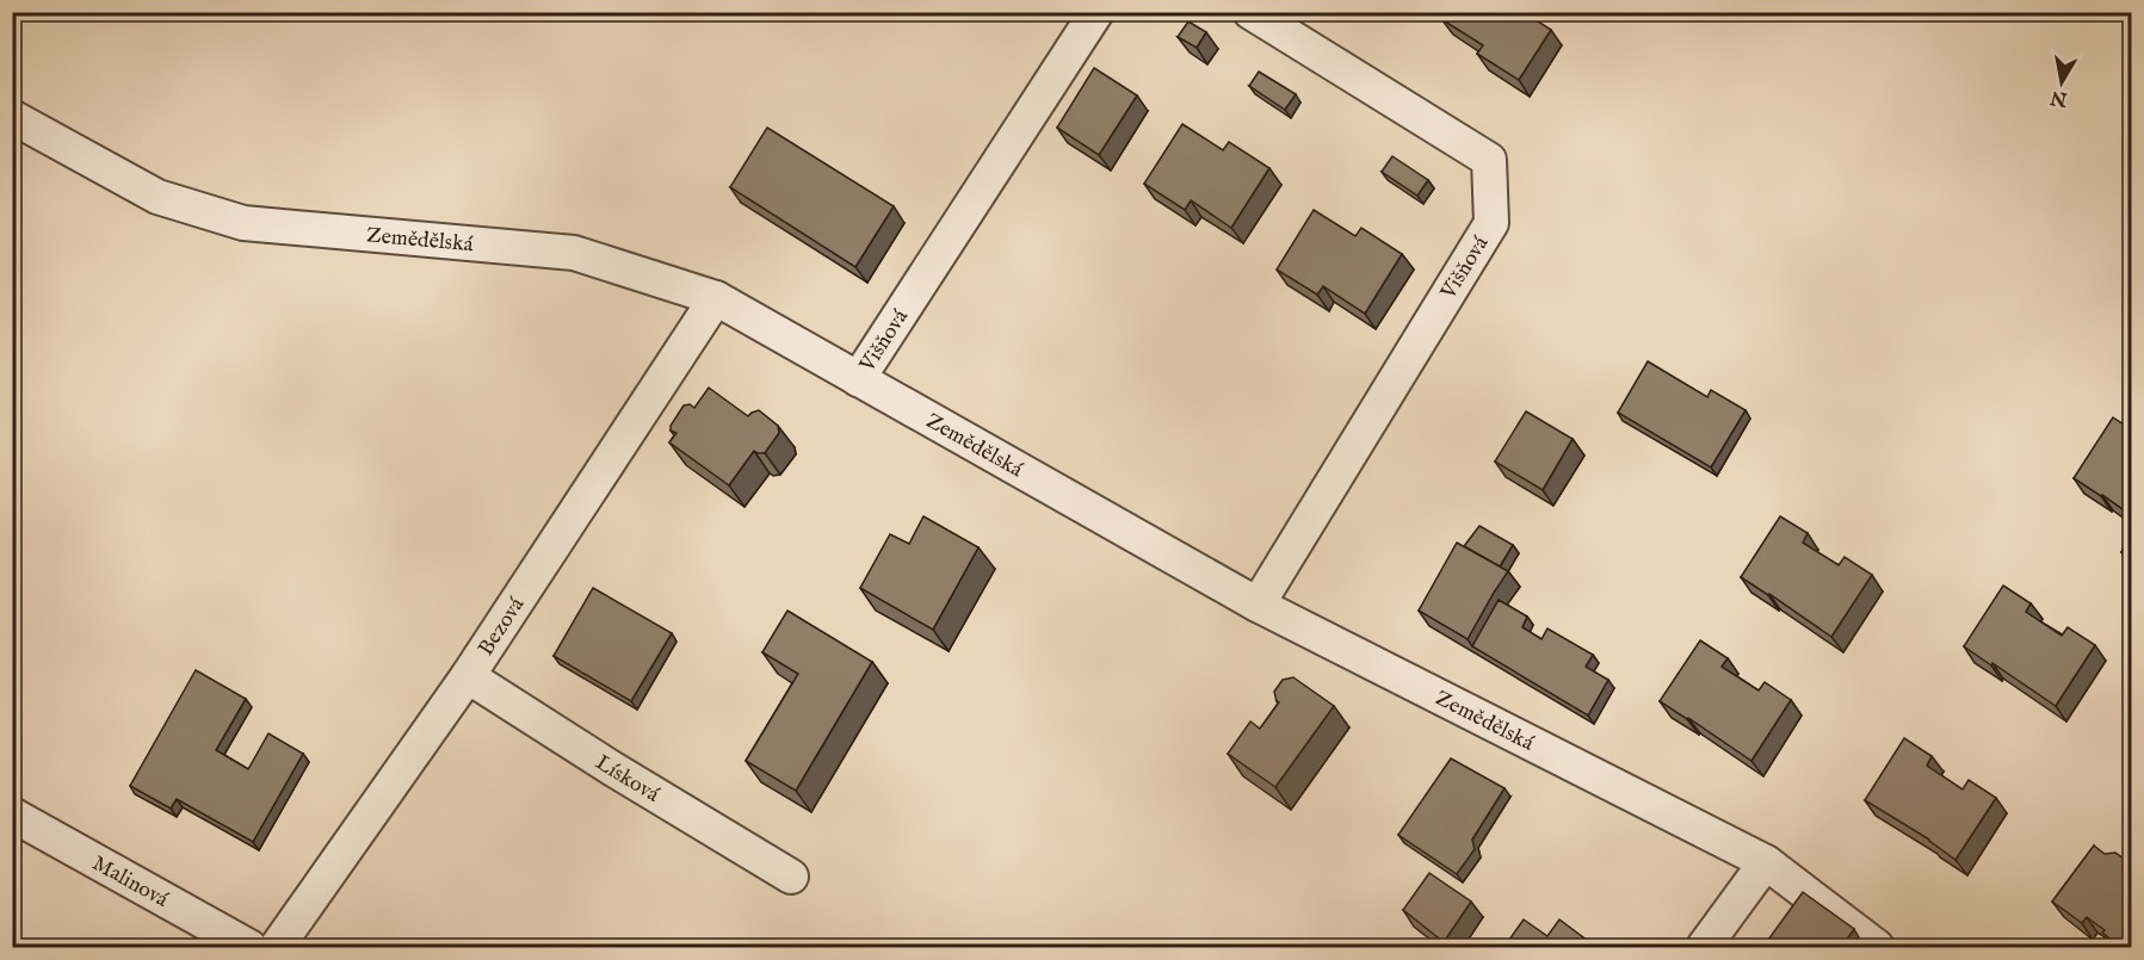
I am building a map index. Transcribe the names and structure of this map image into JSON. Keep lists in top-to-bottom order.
{
  "streets": {
    "street": [
      "Zemědělská",
      "Višňová",
      "Bezová",
      "Lísková",
      "Malinová"
    ]
  },
  "crossings": [
    ["Zemědělská", "Višňová"],
    ["Zemědělská", "Bezová"],
    ["Bezová", "Lísková"]
  ],
  "north": "bottom"
}
